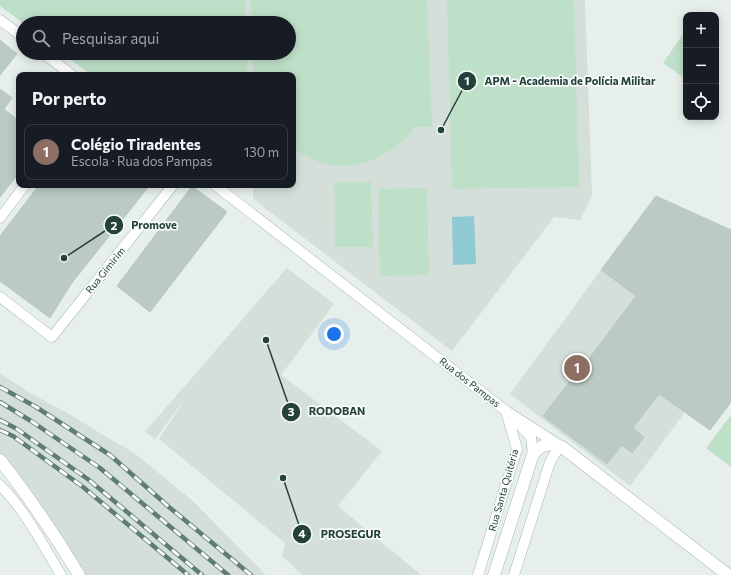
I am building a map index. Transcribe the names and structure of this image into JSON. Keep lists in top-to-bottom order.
{
  "streets": {
    "street": ["Rua Gimirim", "Rua dos Pampas", "Rua Santa Quitéria"]
  },
  "crossings": [
    ["Rua dos Pampas", "Rua Santa Quitéria"]
  ],
  "places": [
    "APM - Academia de Polícia Militar",
    "Promove",
    "RODOBAN",
    "PROSEGUR"
  ],
  "page": {
    "map_buttons": ["+", "−"],
    "search": "Pesquisar aqui",
    "heading": "Por perto",
    "list": [
      {
        "mark": "1",
        "name": "Colégio Tiradentes",
        "note": "Escola · Rua dos Pampas",
        "value": "130 m"
      }
    ],
    "pins": "1"
  }
}
